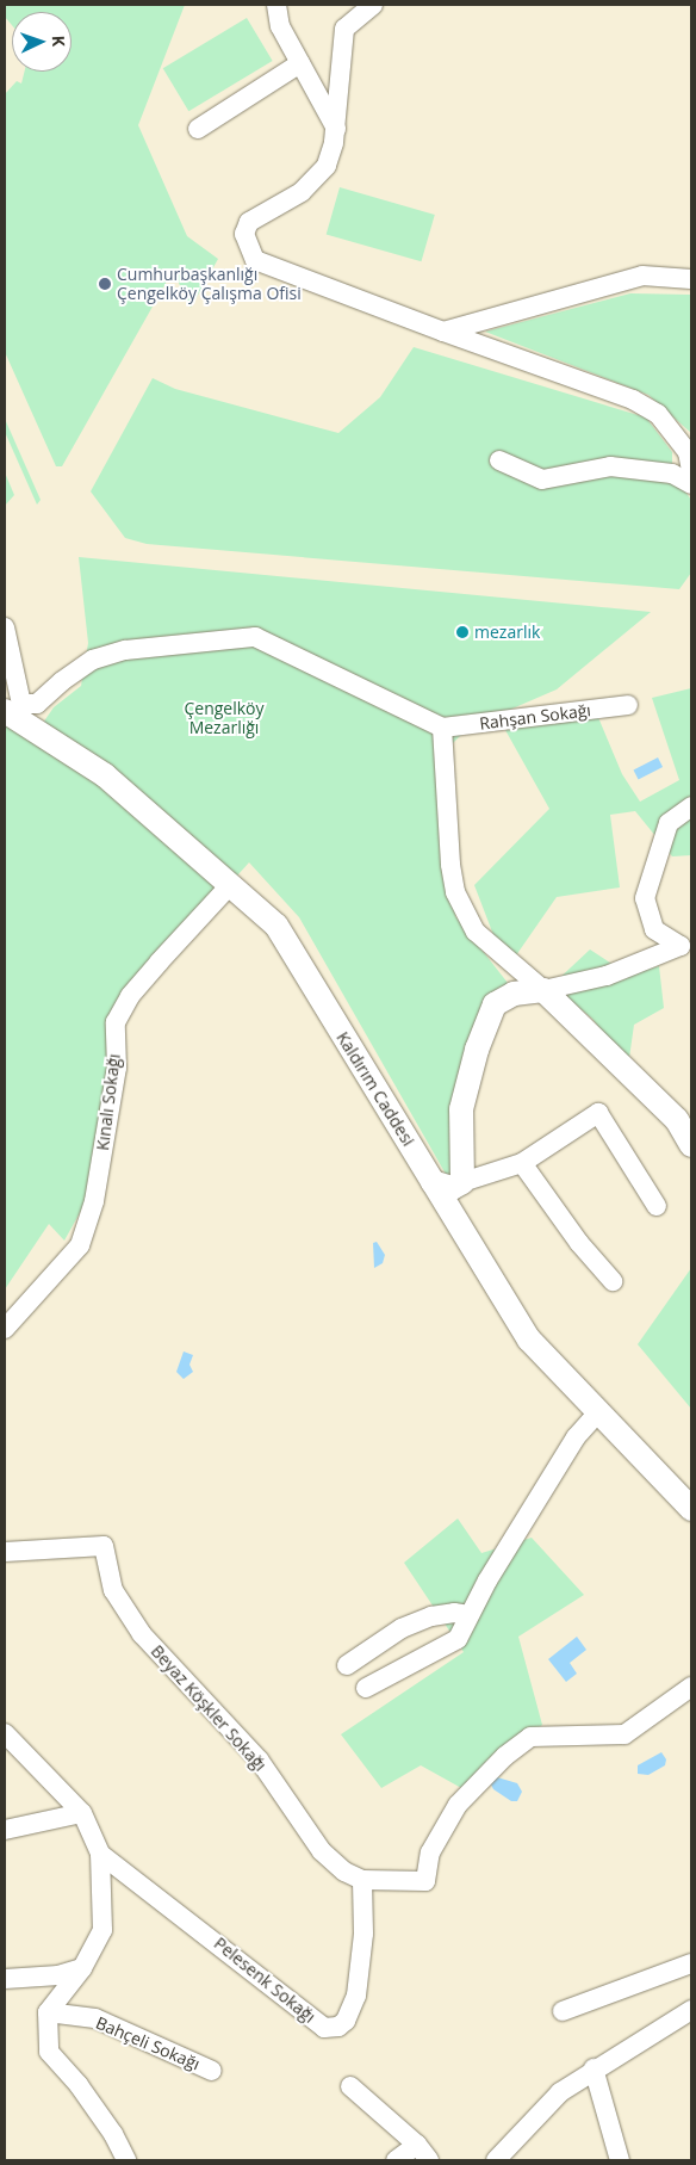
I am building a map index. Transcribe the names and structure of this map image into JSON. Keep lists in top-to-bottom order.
{
  "streets": {
    "street": [
      "Rahşan Sokağı",
      "Kaldırım Caddesi",
      "Kınalı Sokağı",
      "Beyaz Köşkler Sokağı",
      "Pelesenk Sokağı",
      "Bahçeli Sokağı"
    ]
  },
  "crossings": [
    ["Kaldırım Caddesi", "Kınalı Sokağı"],
    ["Beyaz Köşkler Sokağı", "Pelesenk Sokağı"]
  ],
  "parks": ["Çengelköy Mezarlığı"],
  "places": ["Cumhurbaşkanlığı Çengelköy Çalışma Ofisi", "mezarlık"],
  "north": "right"
}
